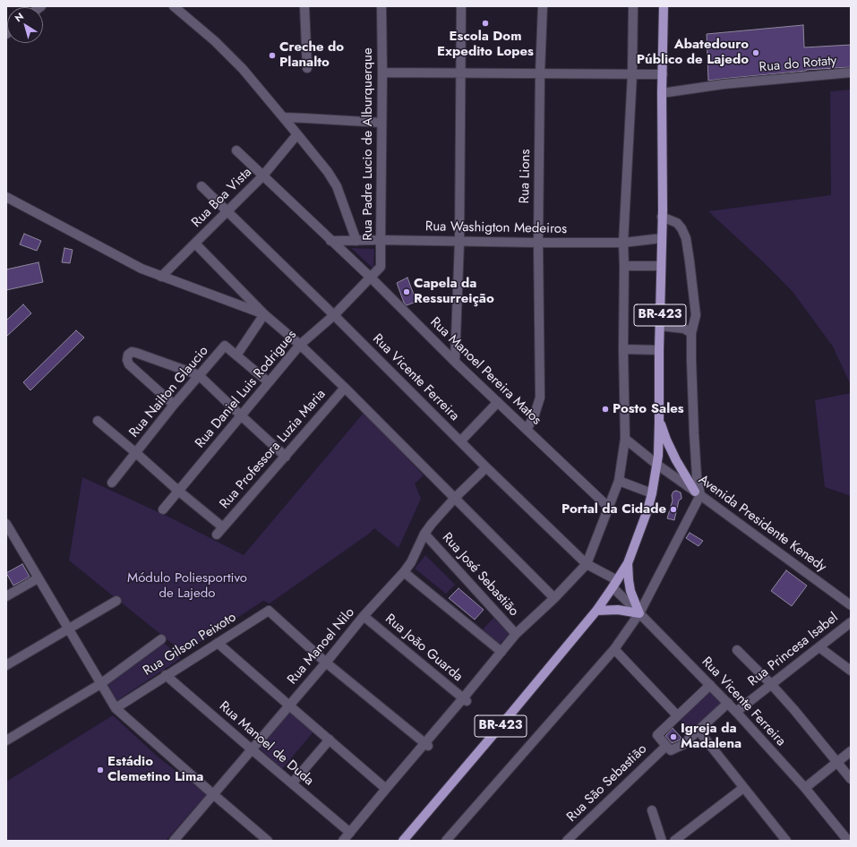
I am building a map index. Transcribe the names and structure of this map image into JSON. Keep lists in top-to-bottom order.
{
  "streets": {
    "main road": ["BR-423"],
    "street": [
      "Rua do Rotaty",
      "Rua Padre Lucio de Alburquerque",
      "Rua Lions",
      "Rua Boa Vista",
      "Rua Washigton Medeiros",
      "Rua Manoel Pereira Matos",
      "Rua Vicente Ferreira",
      "Rua Daniel Luis Rodrigues",
      "Rua Nailton Glaucio",
      "Rua Professora Luzia Maria",
      "Avenida Presidente Kenedy",
      "Rua José Sebastião",
      "Rua Gilson Peixoto",
      "Rua Manoel Nilo",
      "Rua João Guarda",
      "Rua Princesa Isabel",
      "Rua Manoel de Duda",
      "Rua São Sebastião"
    ]
  },
  "crossings": [
    ["Rua do Rotaty", "BR-423"],
    ["Rua Padre Lucio de Alburquerque", "Rua Washigton Medeiros"],
    ["Rua Padre Lucio de Alburquerque", "Rua Manoel Pereira Matos"],
    ["Rua Padre Lucio de Alburquerque", "Rua Daniel Luis Rodrigues"],
    ["Rua Lions", "Rua Washigton Medeiros"],
    ["Rua Lions", "Rua Manoel Pereira Matos"],
    ["Rua Boa Vista", "Rua Manoel Pereira Matos"],
    ["Rua Boa Vista", "Rua Vicente Ferreira"],
    ["Rua Washigton Medeiros", "BR-423"],
    ["Rua Washigton Medeiros", "Rua Manoel Pereira Matos"],
    ["BR-423", "Rua Vicente Ferreira"],
    ["BR-423", "Avenida Presidente Kenedy"],
    ["Rua Manoel Pereira Matos", "Rua Daniel Luis Rodrigues"],
    ["Rua Vicente Ferreira", "Rua Daniel Luis Rodrigues"],
    ["Rua Vicente Ferreira", "Rua Manoel Nilo"],
    ["Rua Vicente Ferreira", "Rua Princesa Isabel"],
    ["Rua Vicente Ferreira", "Rua São Sebastião"],
    ["Rua Daniel Luis Rodrigues", "Rua Nailton Glaucio"],
    ["Rua Daniel Luis Rodrigues", "Rua Professora Luzia Maria"],
    ["Rua José Sebastião", "Rua Manoel Nilo"],
    ["Rua Gilson Peixoto", "Rua Manoel Nilo"],
    ["Rua Gilson Peixoto", "Rua Manoel de Duda"],
    ["Rua Manoel Nilo", "Rua João Guarda"],
    ["Rua Manoel Nilo", "Rua Manoel de Duda"]
  ],
  "parks": ["Módulo Poliesportivo de Lajedo"],
  "places": [
    "Escola Dom Expedito Lopes",
    "Abatedouro Público de Lajedo",
    "Creche do Planalto",
    "Capela da Ressurreição",
    "Posto Sales",
    "Portal da Cidade",
    "Igreja da Madalena",
    "Estádio Clemetino Lima"
  ],
  "north": "top left"
}
